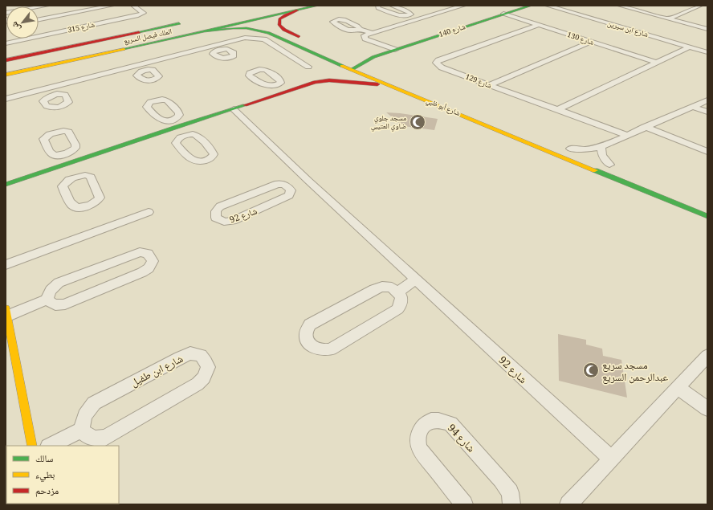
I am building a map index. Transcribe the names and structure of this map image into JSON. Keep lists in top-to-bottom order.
{
  "streets": {
    "main road": ["شارع 140", "الملك فيصل السريع", "شارع أبو ظبي"],
    "street": [
      "شارع 315",
      "شارع ابن سيرين",
      "شارع 130",
      "شارع 129",
      "شارع 92",
      "شارع ابن طفيل",
      "شارع 94"
    ]
  },
  "crossings": [
    ["شارع 140", "شارع 130"],
    ["شارع 140", "شارع أبو ظبي"],
    ["شارع 130", "شارع 129"]
  ],
  "places": {
    "mosque": ["مسجد جلوي ضاوي العتيبي", "مسجد سريع عبدالرحمن السريع"]
  },
  "legend": ["سالك", "بطيء", "مزدحم"],
  "north": "bottom left"
}
